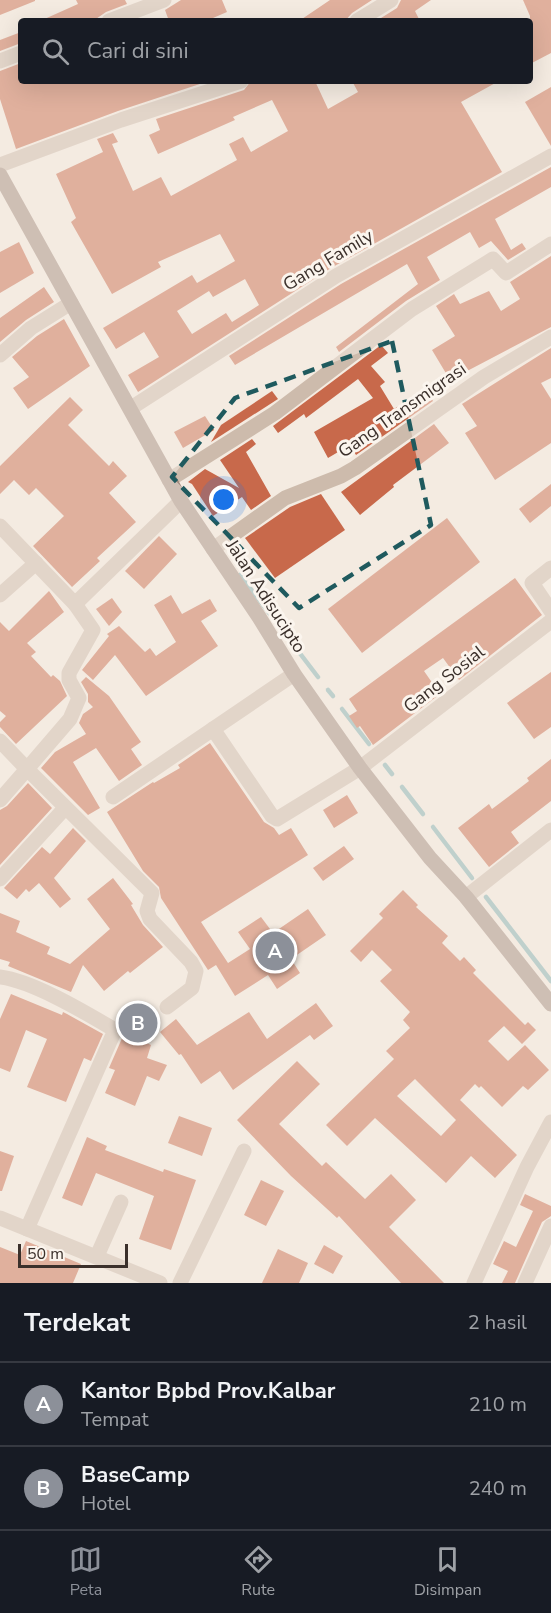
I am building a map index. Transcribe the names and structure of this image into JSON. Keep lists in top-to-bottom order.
{
  "streets": {
    "main road": ["Jalan Adisucipto"],
    "street": ["Gang Family", "Gang Transmigrasi", "Gang Sosial"]
  },
  "crossings": [
    ["Gang Family", "Jalan Adisucipto"],
    ["Gang Transmigrasi", "Jalan Adisucipto"],
    ["Jalan Adisucipto", "Gang Sosial"]
  ],
  "scale_bar": "50 m",
  "page": {
    "search": "Cari di sini",
    "pins": ["A", "B"],
    "scale": "50 m",
    "heading": ["Terdekat", "2 hasil"],
    "list": [
      {
        "mark": "A",
        "name": "Kantor Bpbd Prov.Kalbar",
        "note": "Tempat",
        "value": "210 m"
      },
      {
        "mark": "B",
        "name": "BaseCamp",
        "note": "Hotel",
        "value": "240 m"
      }
    ],
    "nav": ["Peta", "Rute", "Disimpan"]
  }
}
